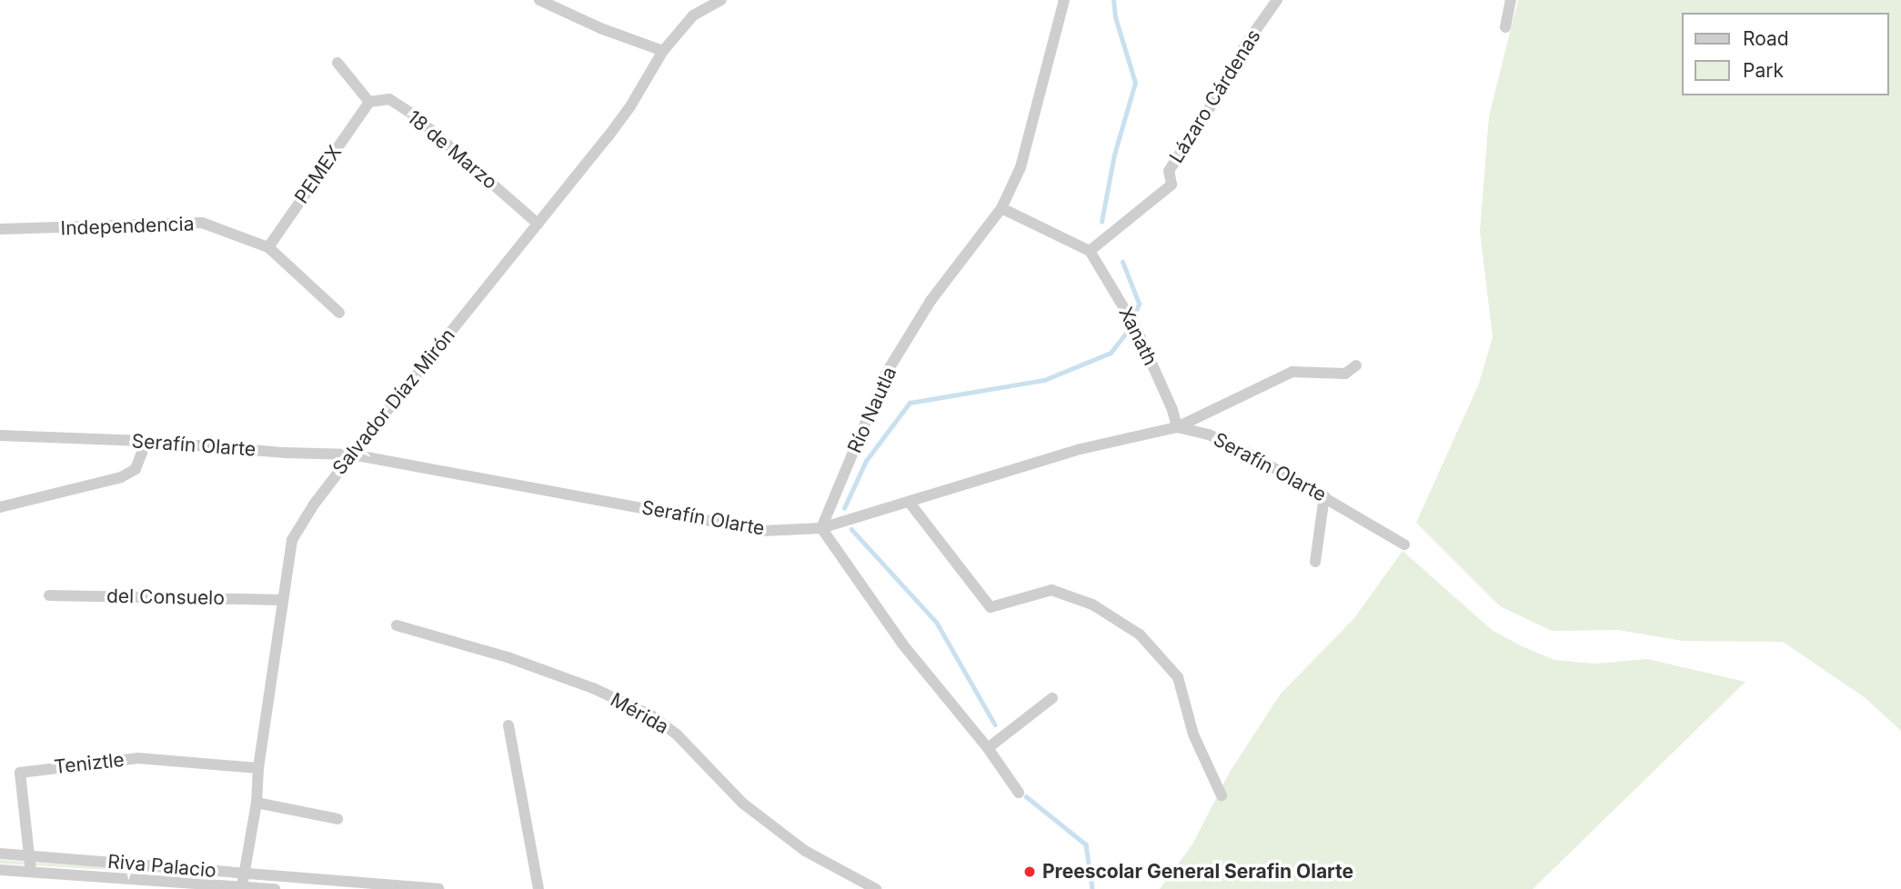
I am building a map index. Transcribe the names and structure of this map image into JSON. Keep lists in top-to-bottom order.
{
  "streets": {
    "street": [
      "Lázaro Cárdenas",
      "18 de Marzo",
      "PEMEX",
      "Independencia",
      "Xanath",
      "Salvador Díaz Mirón",
      "Río Nautla",
      "Serafín Olarte",
      "del Consuelo",
      "Mérida",
      "Teniztle",
      "Riva Palacio"
    ]
  },
  "crossings": [
    ["Lázaro Cárdenas", "Xanath"],
    ["18 de Marzo", "PEMEX"],
    ["18 de Marzo", "Salvador Díaz Mirón"],
    ["PEMEX", "Independencia"],
    ["Xanath", "Serafín Olarte"],
    ["Salvador Díaz Mirón", "Serafín Olarte"],
    ["Salvador Díaz Mirón", "del Consuelo"],
    ["Salvador Díaz Mirón", "Teniztle"],
    ["Salvador Díaz Mirón", "Riva Palacio"],
    ["Río Nautla", "Serafín Olarte"],
    ["Teniztle", "Riva Palacio"]
  ],
  "places": ["Preescolar General Serafin Olarte"],
  "legend": ["Road", "Park"]
}
